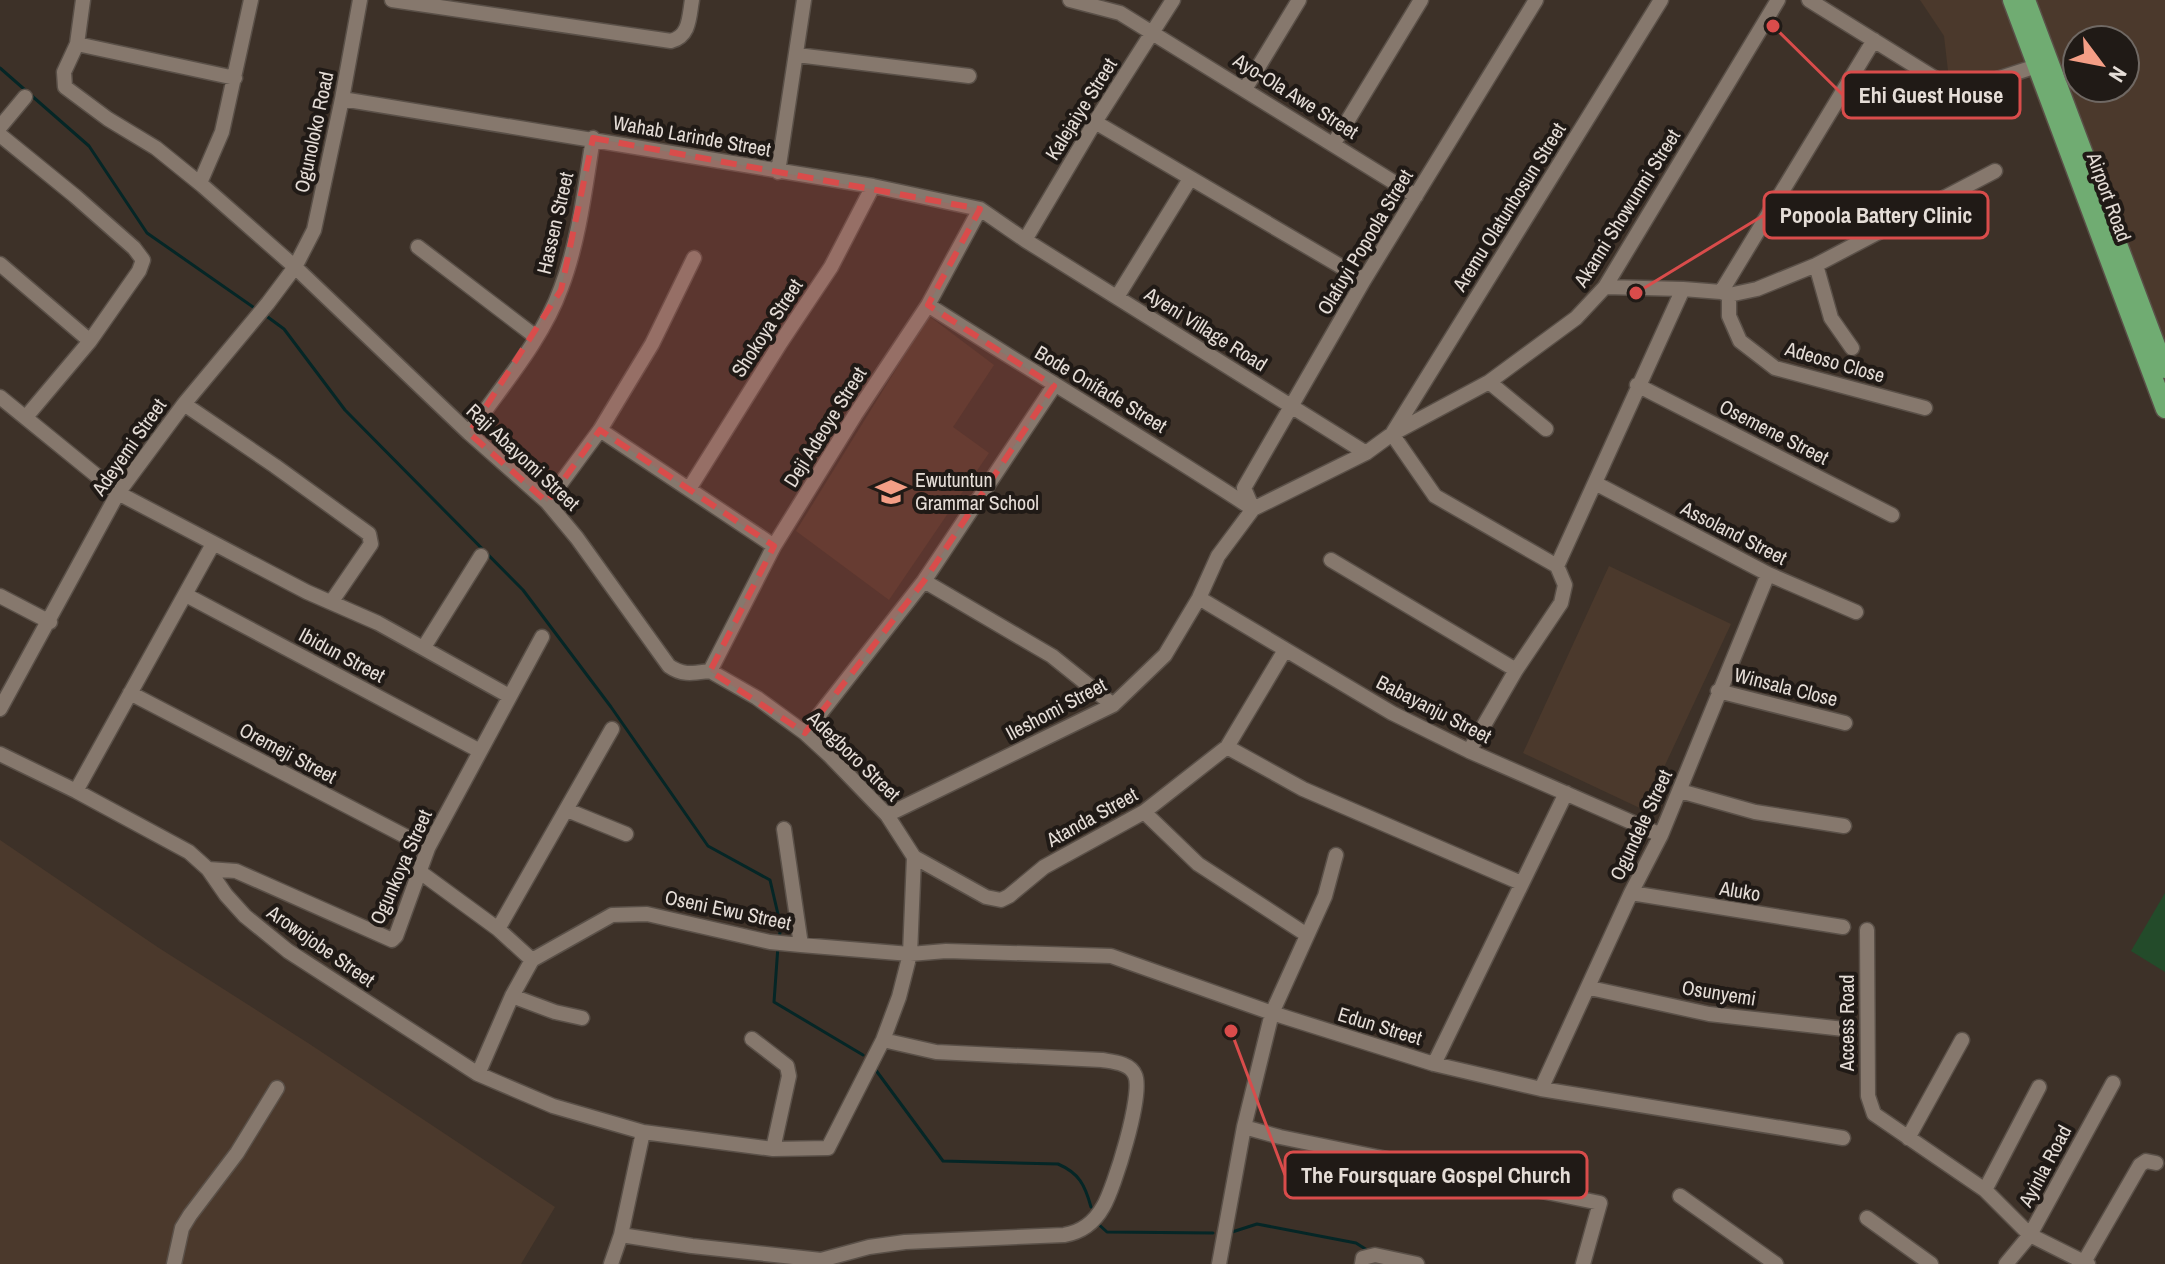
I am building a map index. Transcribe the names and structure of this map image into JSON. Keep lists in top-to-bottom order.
{
  "streets": {
    "main road": ["Airport Road"],
    "street": [
      "Ayo-Ola Awe Street",
      "Kalejaiye Street",
      "Ogunoloko Road",
      "Wahab Larinde Street",
      "Aremu Olatunbosun Street",
      "Akanni Showunmi Street",
      "Hassen Street",
      "Olafuyi Popoola Street",
      "Shokoya Street",
      "Ayeni Village Road",
      "Adeoso Close",
      "Bode Onifade Street",
      "Deji Adeoye Street",
      "Osemene Street",
      "Adeyemi Street",
      "Raji Abayomi Street",
      "Assoland Street",
      "Ibidun Street",
      "Winsala Close",
      "Ileshomi Street",
      "Babayanju Street",
      "Oremeji Street",
      "Adegboro Street",
      "Atanda Street",
      "Ogundele Street",
      "Ogunkoya Street",
      "Aluko",
      "Oseni Ewu Street",
      "Arowojobe Street",
      "Osunyemi",
      "Access Road",
      "Edun Street",
      "Ayinla Road"
    ]
  },
  "crossings": [
    ["Ayo-Ola Awe Street", "Kalejaiye Street"],
    ["Ayo-Ola Awe Street", "Olafuyi Popoola Street"],
    ["Kalejaiye Street", "Wahab Larinde Street"],
    ["Kalejaiye Street", "Ayeni Village Road"],
    ["Ogunoloko Road", "Wahab Larinde Street"],
    ["Ogunoloko Road", "Adeyemi Street"],
    ["Ogunoloko Road", "Raji Abayomi Street"],
    ["Wahab Larinde Street", "Hassen Street"],
    ["Wahab Larinde Street", "Shokoya Street"],
    ["Wahab Larinde Street", "Ayeni Village Road"],
    ["Wahab Larinde Street", "Deji Adeoye Street"],
    ["Aremu Olatunbosun Street", "Akanni Showunmi Street"],
    ["Akanni Showunmi Street", "Olafuyi Popoola Street"],
    ["Akanni Showunmi Street", "Ayeni Village Road"],
    ["Akanni Showunmi Street", "Bode Onifade Street"],
    ["Akanni Showunmi Street", "Ileshomi Street"],
    ["Hassen Street", "Raji Abayomi Street"],
    ["Olafuyi Popoola Street", "Ayeni Village Road"],
    ["Olafuyi Popoola Street", "Bode Onifade Street"],
    ["Olafuyi Popoola Street", "Ileshomi Street"],
    ["Bode Onifade Street", "Deji Adeoye Street"],
    ["Bode Onifade Street", "Ileshomi Street"],
    ["Deji Adeoye Street", "Raji Abayomi Street"],
    ["Deji Adeoye Street", "Adegboro Street"],
    ["Adeyemi Street", "Raji Abayomi Street"],
    ["Raji Abayomi Street", "Adegboro Street"],
    ["Assoland Street", "Ogundele Street"],
    ["Ibidun Street", "Ogunkoya Street"],
    ["Winsala Close", "Ogundele Street"],
    ["Ileshomi Street", "Babayanju Street"],
    ["Ileshomi Street", "Adegboro Street"],
    ["Babayanju Street", "Atanda Street"],
    ["Babayanju Street", "Ogundele Street"],
    ["Oremeji Street", "Ogunkoya Street"],
    ["Adegboro Street", "Atanda Street"],
    ["Ogundele Street", "Aluko"],
    ["Ogundele Street", "Osunyemi"],
    ["Ogundele Street", "Edun Street"],
    ["Ogunkoya Street", "Arowojobe Street"],
    ["Oseni Ewu Street", "Edun Street"]
  ],
  "places": {
    "other": ["Ehi Guest House", "Popoola Battery Clinic", "The Foursquare Gospel Church"],
    "school or university": ["Ewutuntun Grammar School"]
  },
  "north": "bottom right"
}
